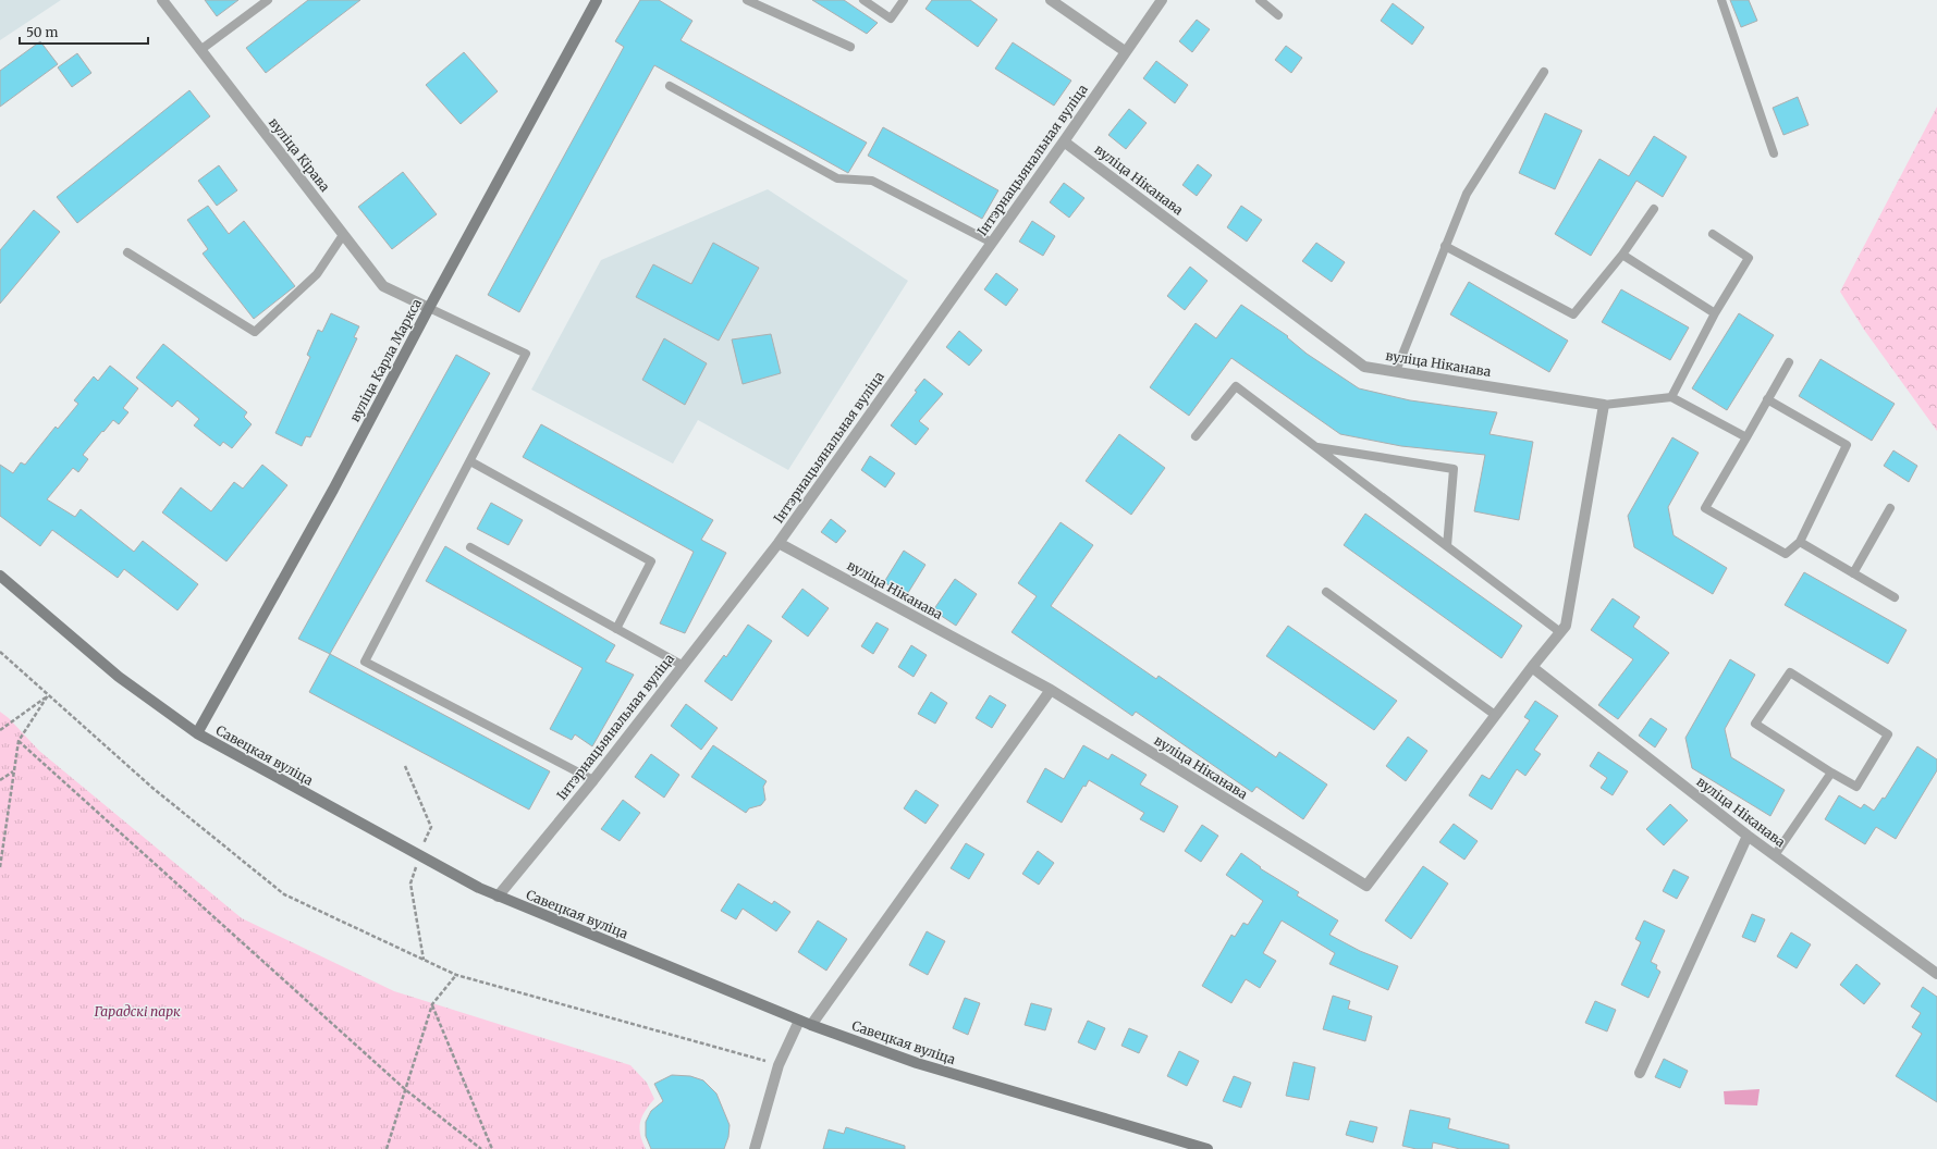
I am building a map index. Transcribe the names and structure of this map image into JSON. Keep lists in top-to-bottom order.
{
  "streets": {
    "main road": ["вуліца Карла Маркса", "Савецкая вуліца"],
    "street": ["вуліца Кірава", "Інтэрнацыянальная вуліца", "вуліца Ніканава"]
  },
  "crossings": [
    ["вуліца Кірава", "вуліца Карла Маркса"],
    ["Інтэрнацыянальная вуліца", "вуліца Ніканава"],
    ["Інтэрнацыянальная вуліца", "Савецкая вуліца"],
    ["вуліца Карла Маркса", "Савецкая вуліца"]
  ],
  "parks": ["Гарадскі парк"],
  "scale_bar": "50 m"
}
